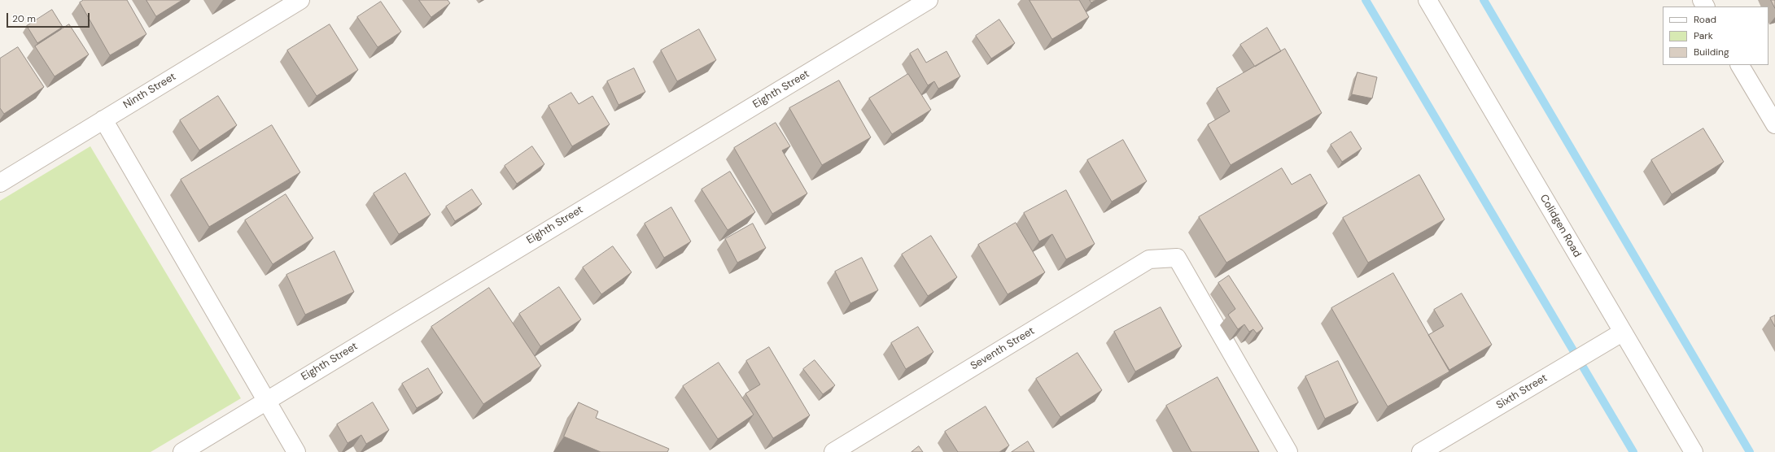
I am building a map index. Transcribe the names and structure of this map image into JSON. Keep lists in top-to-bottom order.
{
  "streets": {
    "street": [
      "Eighth Street",
      "Ninth Street",
      "Colidgen Road",
      "Seventh Street",
      "Sixth Street"
    ]
  },
  "crossings": [
    ["Colidgen Road", "Sixth Street"]
  ],
  "legend": ["Road", "Park", "Building"],
  "scale_bar": "20 m"
}
